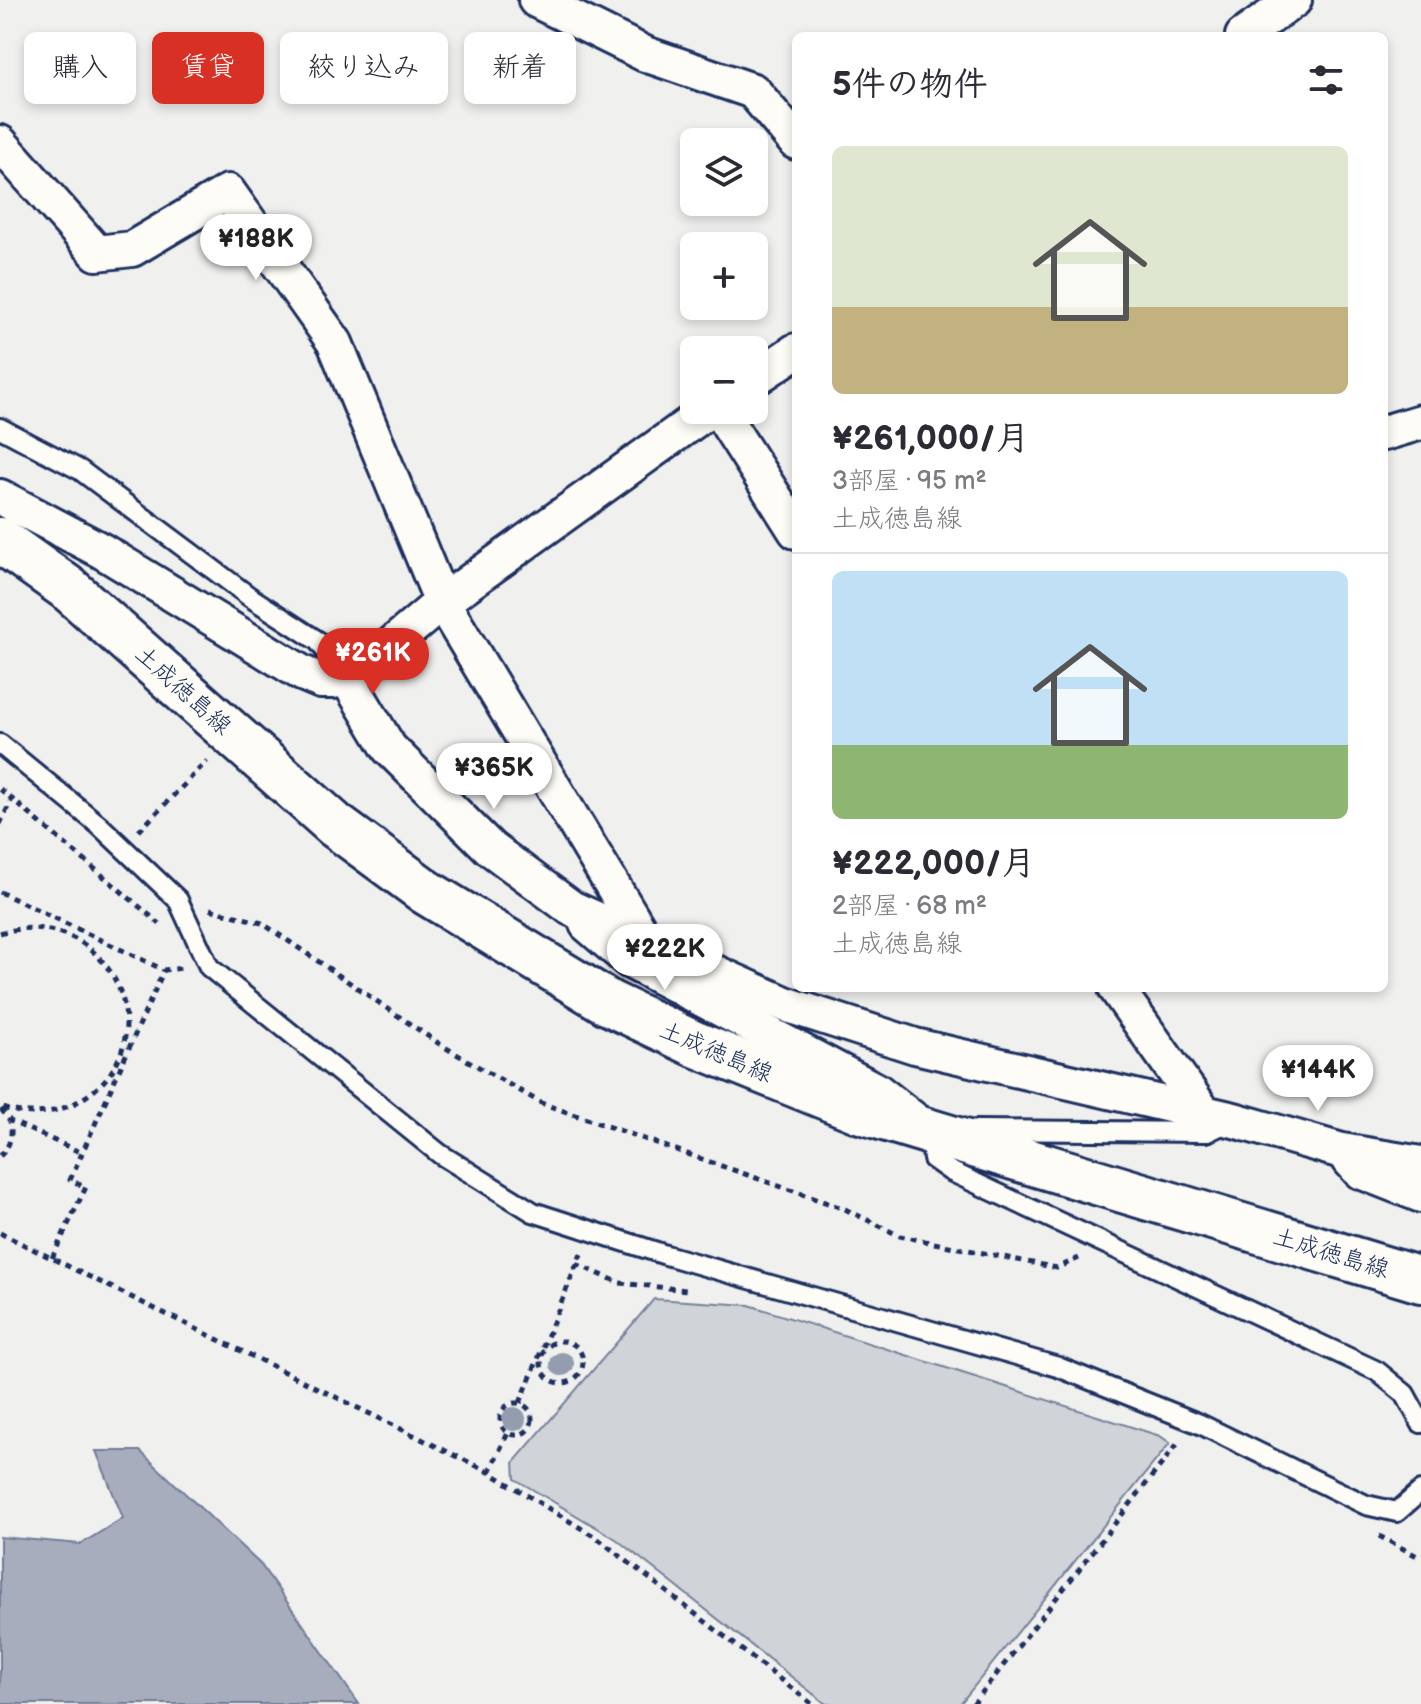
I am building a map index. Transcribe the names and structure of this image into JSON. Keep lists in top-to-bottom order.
{
  "streets": {
    "main road": ["土成徳島線"]
  },
  "page": {
    "chip": [
      "購入",
      "賃貸",
      "絞り込み",
      "新着"
    ],
    "heading": "5件の物件",
    "map_buttons": ["+", "−"],
    "list": [
      {
        "name": "¥261,000/月",
        "note": "3部屋 · 95 m² · 土成徳島線"
      },
      {
        "name": "¥222,000/月",
        "note": "2部屋 · 68 m² · 土成徳島線"
      }
    ],
    "price": [
      "¥188K",
      "¥261K",
      "¥365K",
      "¥222K",
      "¥144K"
    ]
  }
}
